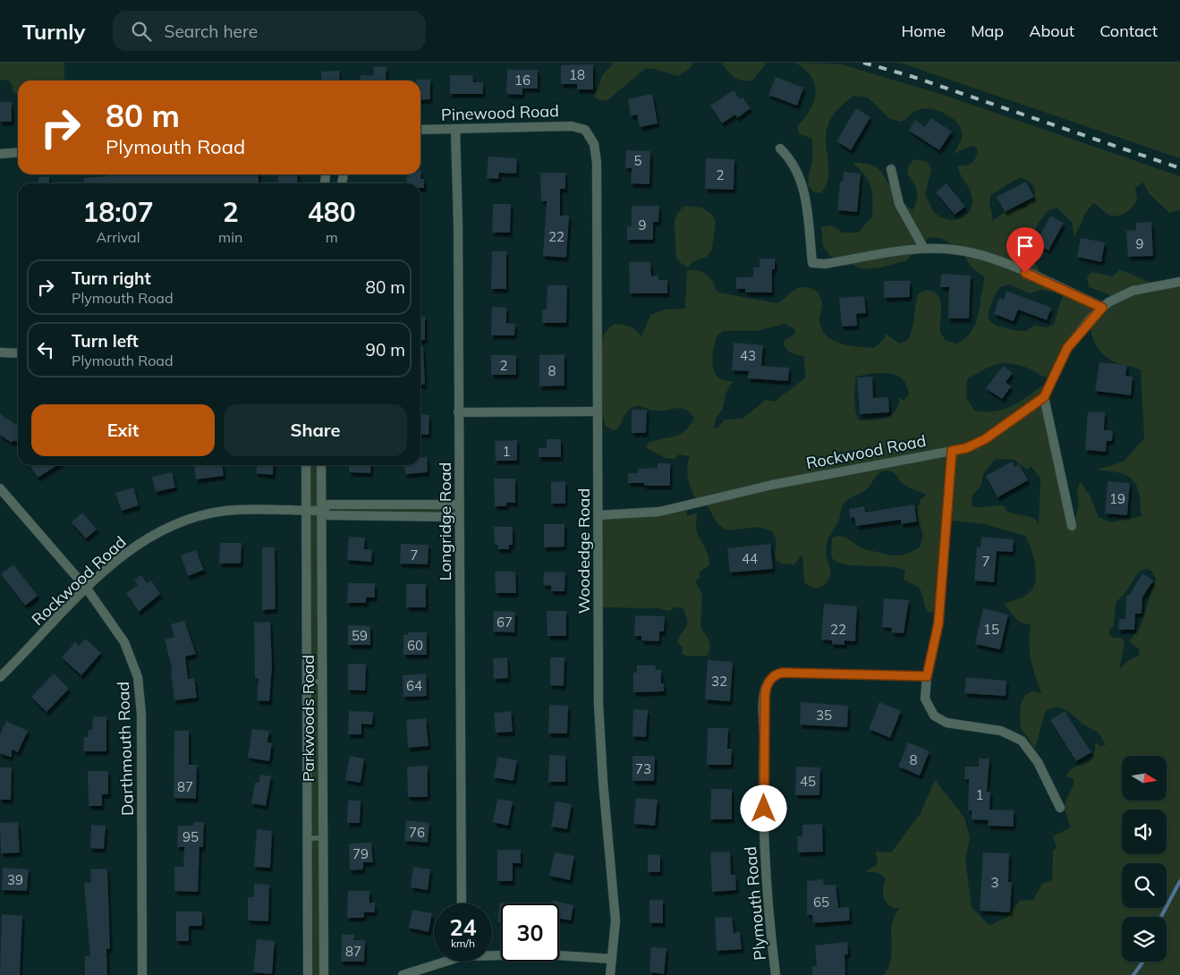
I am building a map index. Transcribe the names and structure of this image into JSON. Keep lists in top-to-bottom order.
{
  "streets": {
    "street": [
      "Pinewood Road",
      "Rockwood Road",
      "Longridge Road",
      "Woodedge Road",
      "Parkwoods Road",
      "Darthmouth Road",
      "Plymouth Road"
    ]
  },
  "crossings": [
    ["Pinewood Road", "Longridge Road"],
    ["Pinewood Road", "Woodedge Road"],
    ["Rockwood Road", "Woodedge Road"],
    ["Rockwood Road", "Parkwoods Road"],
    ["Rockwood Road", "Darthmouth Road"]
  ],
  "house_numbers": [
    "18",
    "16",
    "5",
    "2",
    "9",
    "22",
    "9",
    "43",
    "2",
    "8",
    "1",
    "19",
    "7",
    "44",
    "7",
    "67",
    "22",
    "15",
    "59",
    "60",
    "32",
    "64",
    "35",
    "8",
    "73",
    "45",
    "87",
    "1",
    "76",
    "95",
    "79",
    "39",
    "3",
    "65",
    "87"
  ],
  "north": "right",
  "page": {
    "header": "Turnly",
    "search": "Search here",
    "nav": [
      "Home",
      "Map",
      "About",
      "Contact"
    ],
    "turn": ["80 m", "Plymouth Road"],
    "eta": [
      "18:07",
      "Arrival",
      "2",
      "min",
      "480",
      "m"
    ],
    "list": [
      {
        "name": "Turn right",
        "note": "Plymouth Road",
        "value": "80 m"
      },
      {
        "name": "Turn left",
        "note": "Plymouth Road",
        "value": "90 m"
      }
    ],
    "buttons": ["Exit", "Share"],
    "speed": "24 km/h",
    "limit": "30"
  }
}
